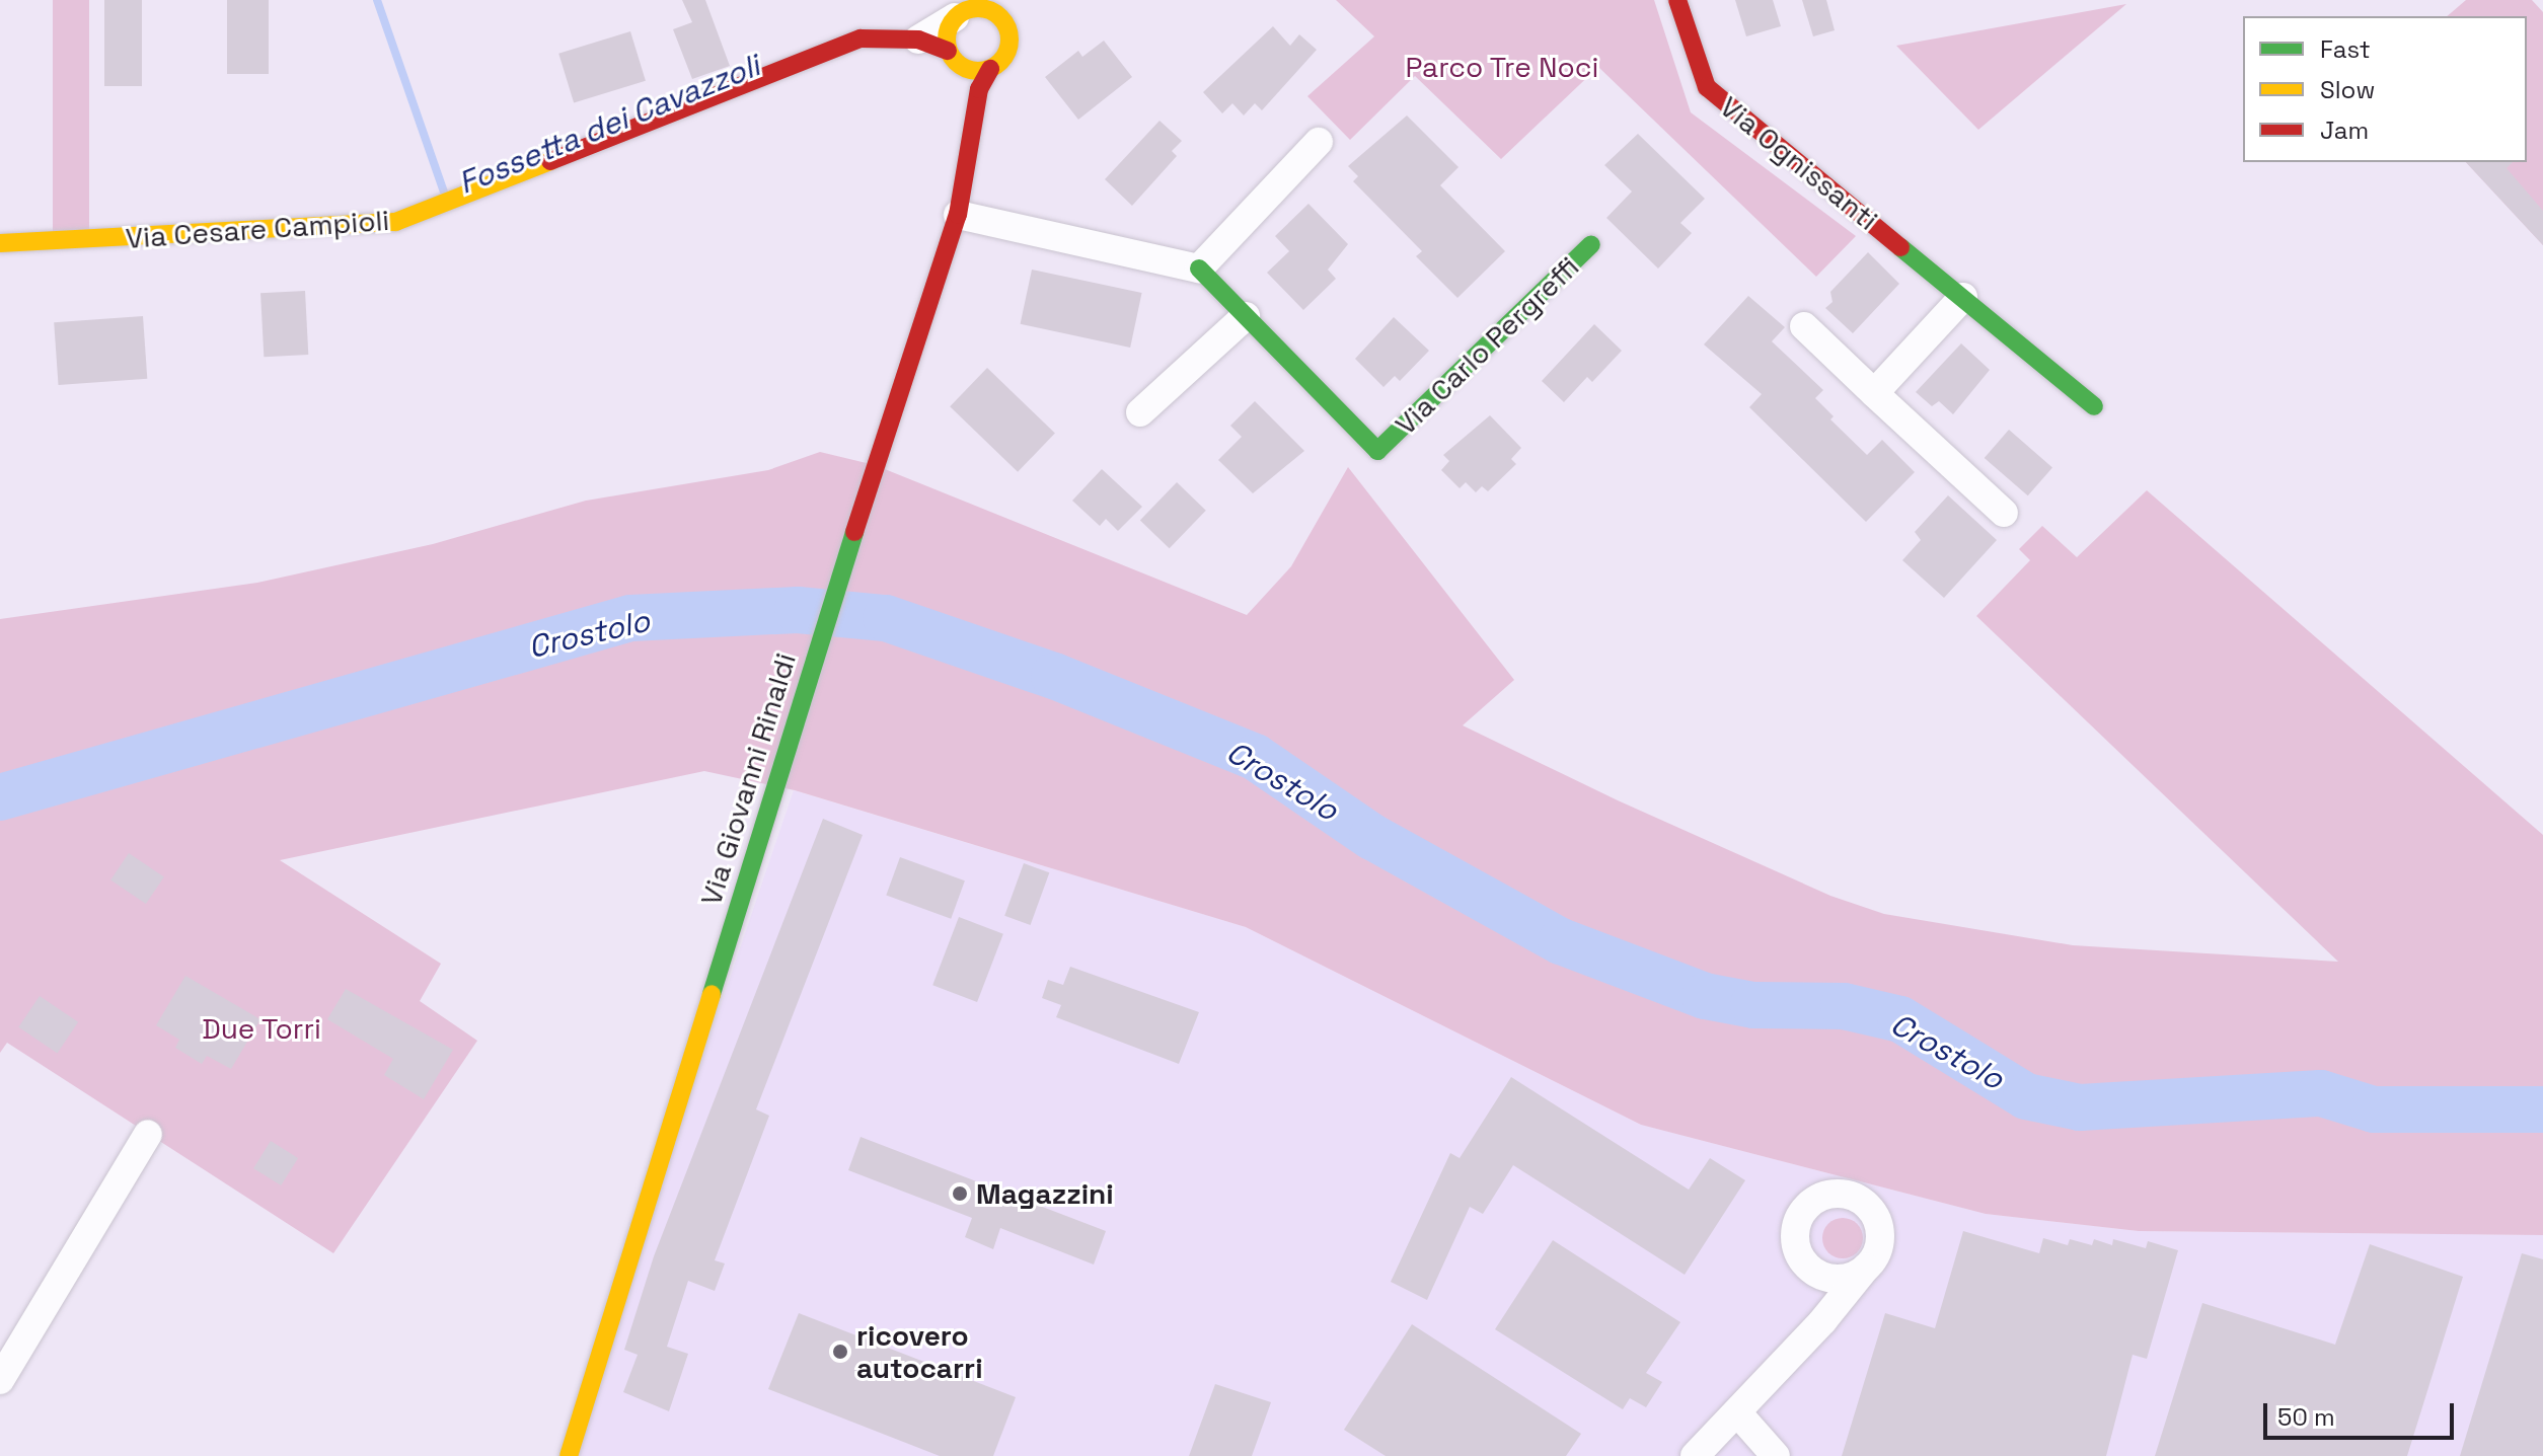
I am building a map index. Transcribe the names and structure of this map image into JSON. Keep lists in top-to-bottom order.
{
  "streets": {
    "street": [
      "Via Ognissanti",
      "Via Cesare Campioli",
      "Via Carlo Pergreffi",
      "Via Giovanni Rinaldi"
    ]
  },
  "water": ["Fossetta dei Cavazzoli", "Crostolo"],
  "parks": ["Parco Tre Noci", "Due Torri"],
  "places": ["Magazzini", "ricovero autocarri"],
  "legend": ["Fast", "Slow", "Jam"],
  "scale_bar": "50 m"
}
